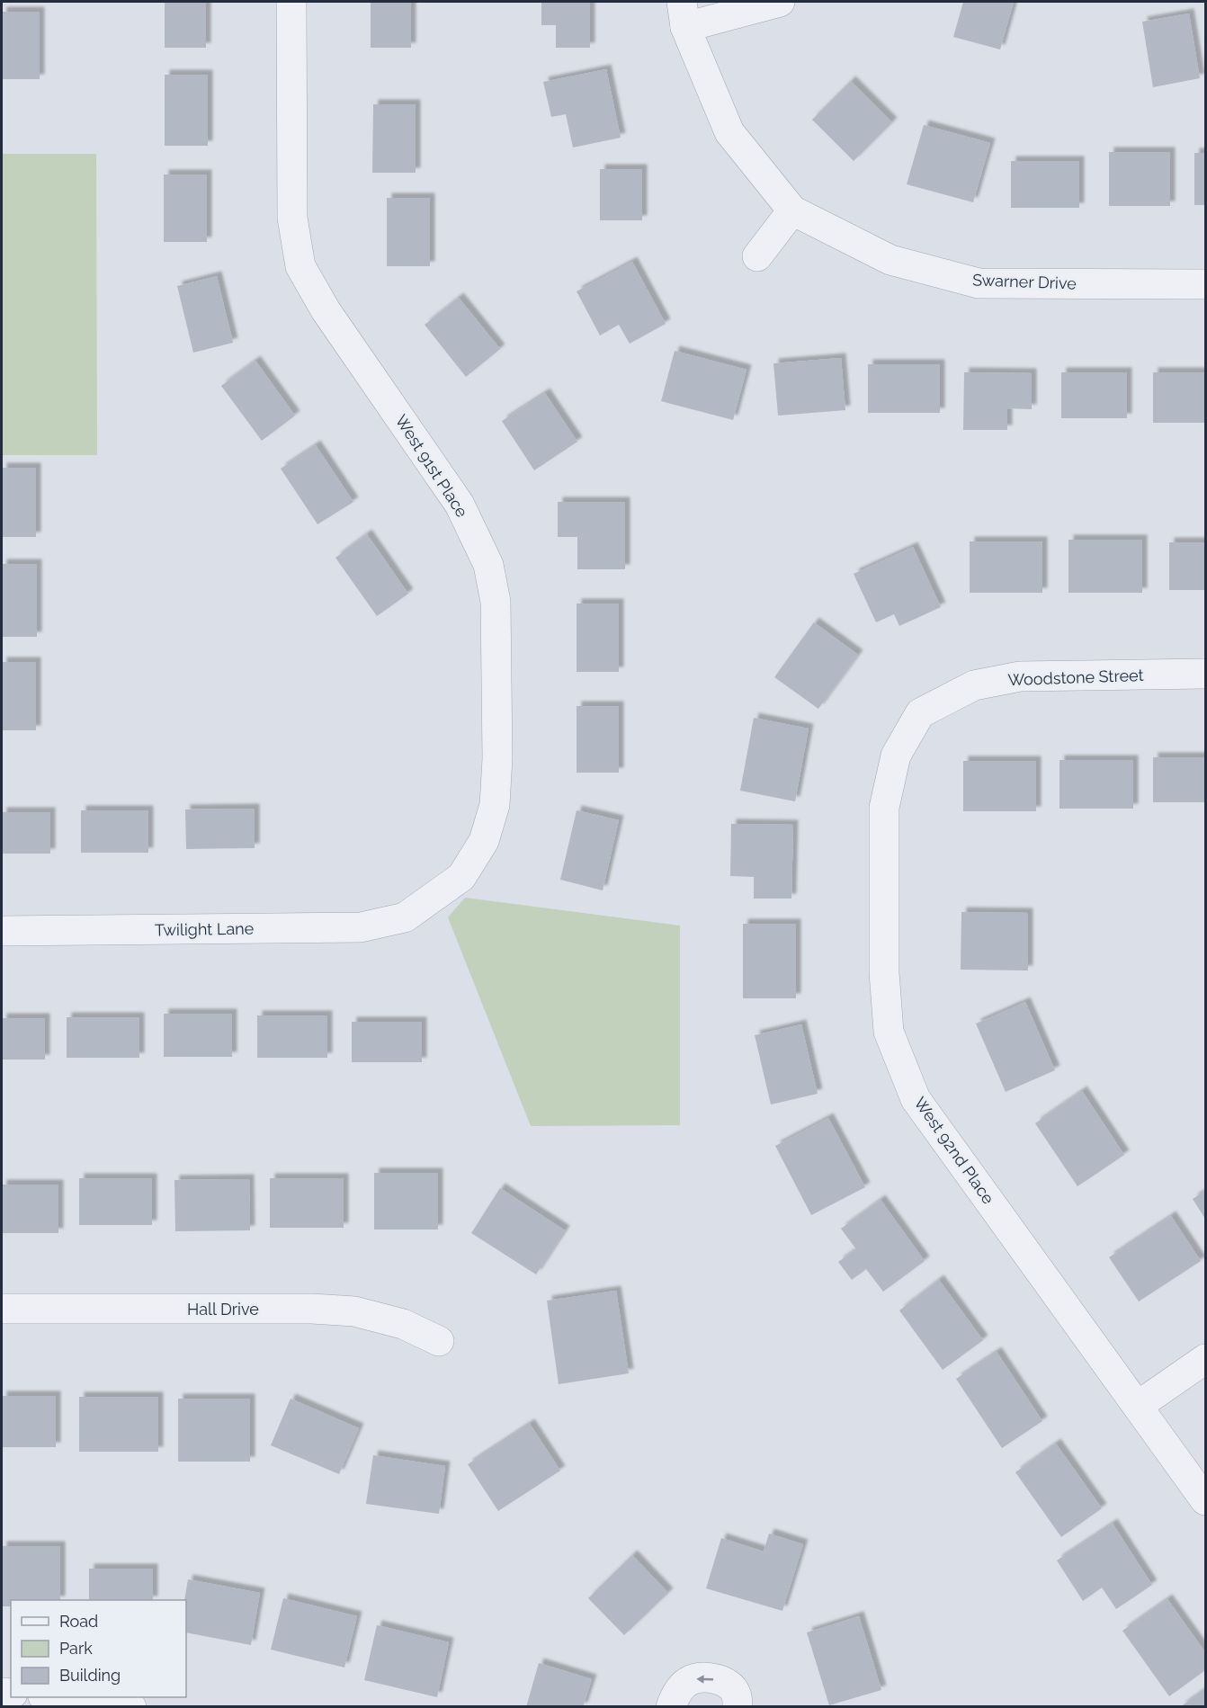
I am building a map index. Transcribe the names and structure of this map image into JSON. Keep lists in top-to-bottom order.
{
  "streets": {
    "street": [
      "Swarner Drive",
      "West 91st Place",
      "Woodstone Street",
      "Twilight Lane",
      "West 92nd Place",
      "Hall Drive"
    ]
  },
  "crossings": [
    ["West 91st Place", "Twilight Lane"],
    ["Woodstone Street", "West 92nd Place"]
  ],
  "legend": ["Road", "Park", "Building"]
}
